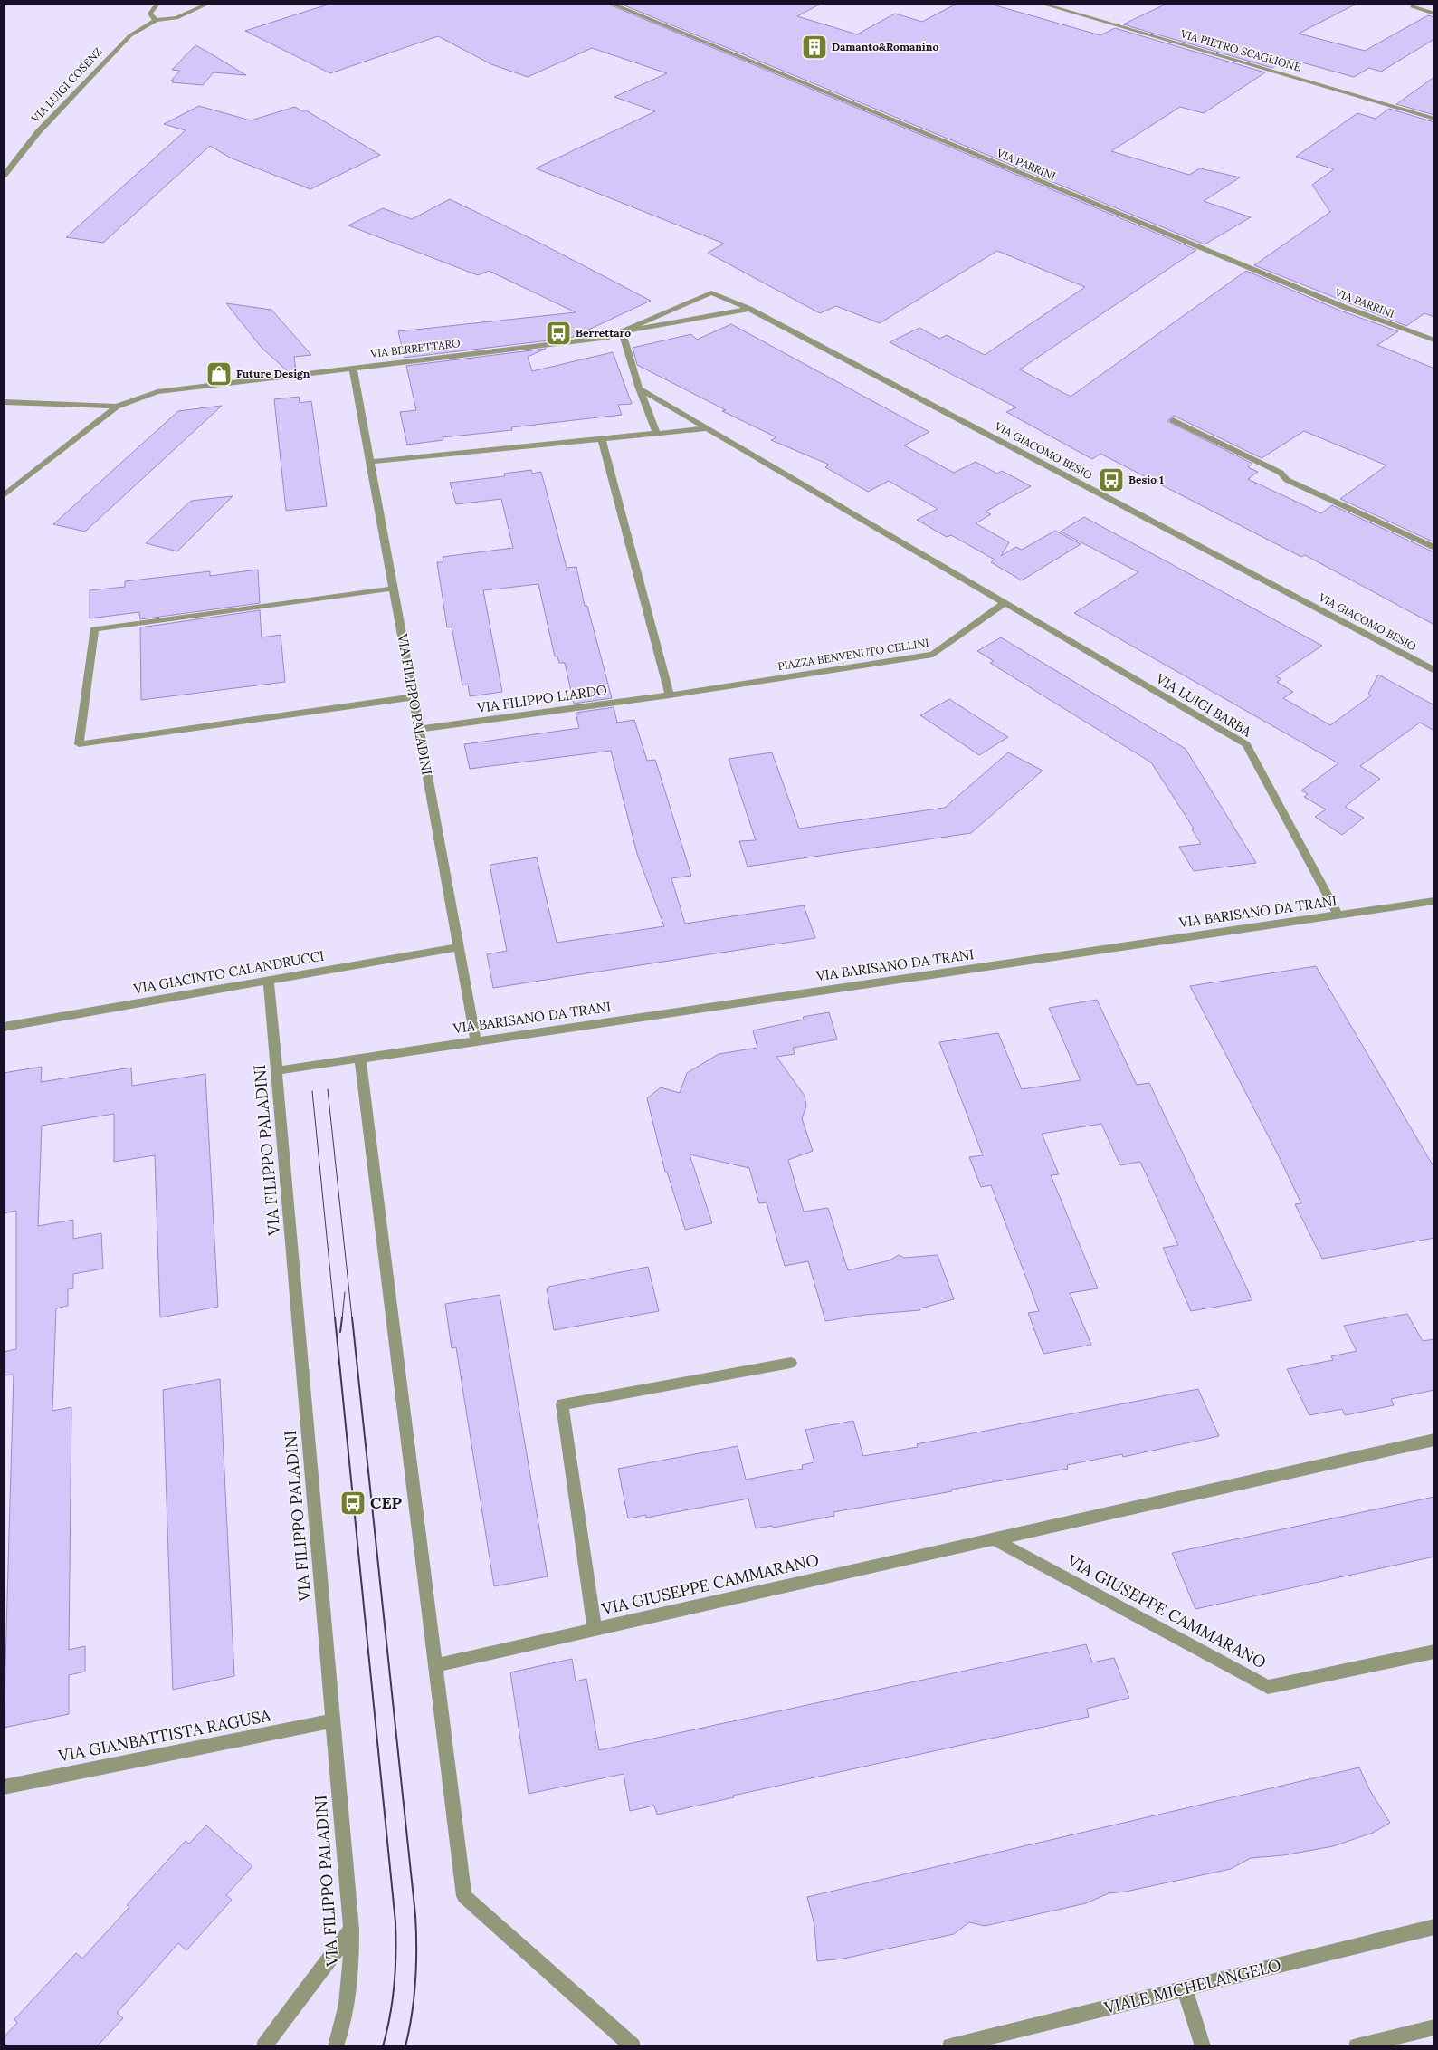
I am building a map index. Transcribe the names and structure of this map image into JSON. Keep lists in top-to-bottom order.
{
  "streets": {
    "street": [
      "VIA PIETRO SCAGLIONE",
      "VIA LUIGI COSENZ",
      "VIA PARRINI",
      "VIA BERRETTARO",
      "VIA GIACOMO BESIO",
      "PIAZZA BENVENUTO CELLINI",
      "VIA FILIPPO LIARDO",
      "VIA FILIPPO PALADINI",
      "VIA LUIGI BARBA",
      "VIA BARISANO DA TRANI",
      "VIA GIACINTO CALANDRUCCI",
      "VIA GIUSEPPE CAMMARANO",
      "VIA GIANBATTISTA RAGUSA",
      "VIALE MICHELANGELO"
    ]
  },
  "crossings": [
    ["VIA BERRETTARO", "VIA GIACOMO BESIO"],
    ["VIA BERRETTARO", "VIA FILIPPO PALADINI"],
    ["PIAZZA BENVENUTO CELLINI", "VIA FILIPPO LIARDO"],
    ["PIAZZA BENVENUTO CELLINI", "VIA LUIGI BARBA"],
    ["VIA FILIPPO LIARDO", "VIA FILIPPO PALADINI"],
    ["VIA FILIPPO PALADINI", "VIA BARISANO DA TRANI"],
    ["VIA FILIPPO PALADINI", "VIA GIACINTO CALANDRUCCI"],
    ["VIA FILIPPO PALADINI", "VIA GIANBATTISTA RAGUSA"],
    ["VIA LUIGI BARBA", "VIA BARISANO DA TRANI"]
  ],
  "places": {
    "building": ["Damanto&Romanino"],
    "bus stop": ["Berrettaro", "Besio 1", "CEP"],
    "shop": ["Future Design"]
  }
}
